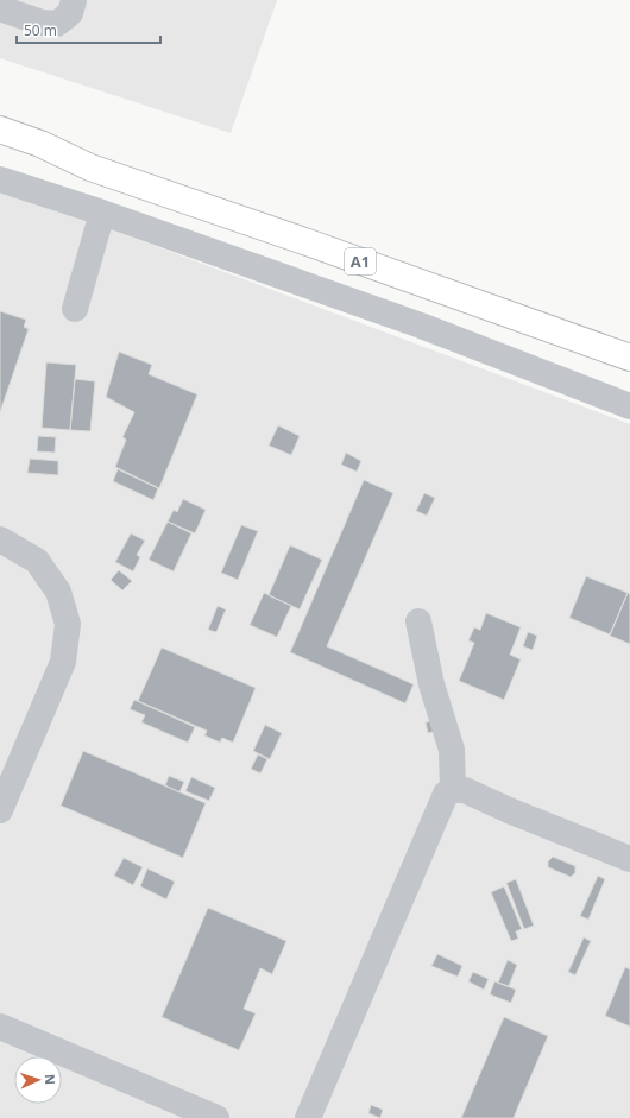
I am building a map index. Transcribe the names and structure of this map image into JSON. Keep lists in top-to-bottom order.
{
  "streets": {
    "highway": ["A1"]
  },
  "scale_bar": "50 m",
  "north": "right"
}
